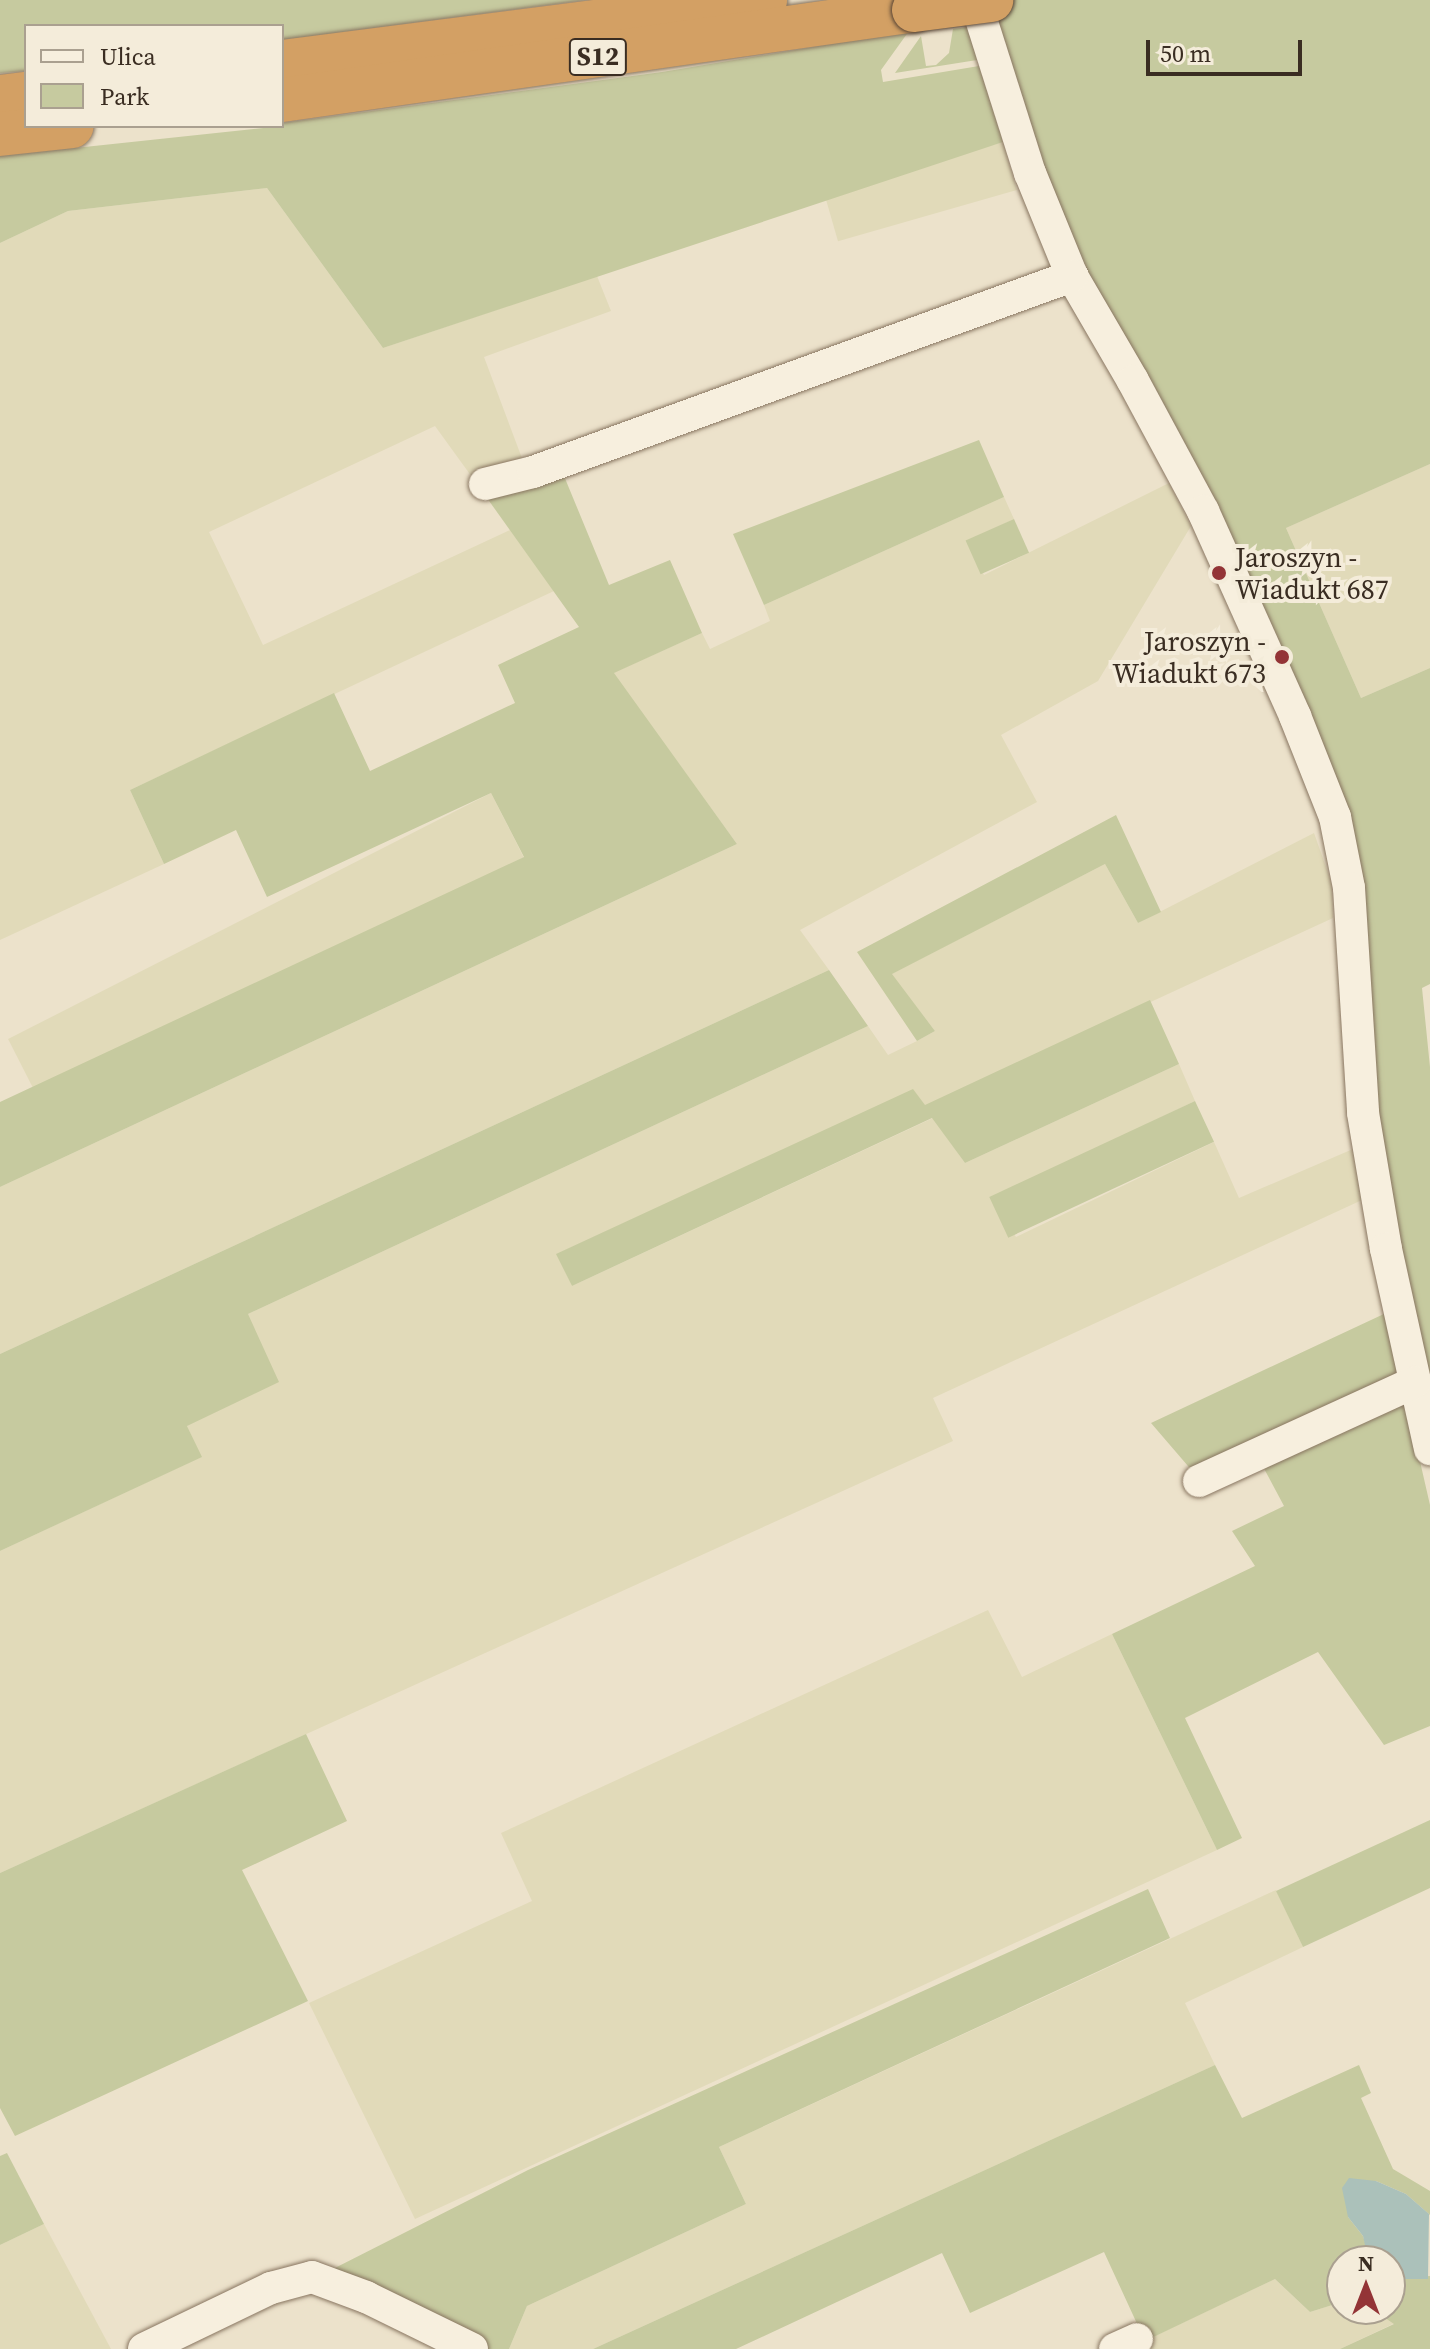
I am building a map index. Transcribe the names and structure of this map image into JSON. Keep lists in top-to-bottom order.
{
  "streets": {
    "highway": ["S12"]
  },
  "places": ["Jaroszyn - Wiadukt 687", "Jaroszyn - Wiadukt 673"],
  "legend": ["Ulica", "Park"],
  "scale_bar": "50 m",
  "north": "top"
}
